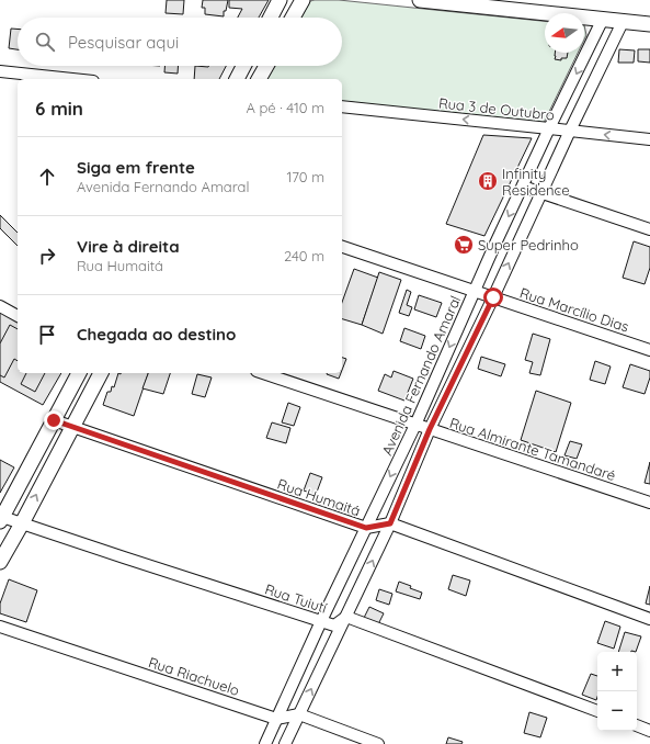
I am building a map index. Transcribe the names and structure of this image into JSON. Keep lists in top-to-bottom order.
{
  "streets": {
    "street": [
      "Rua 3 de Outubro",
      "Rua Marcílio Dias",
      "Avenida Fernando Amaral",
      "Rua Almirante Tamandaré",
      "Rua Humaitá",
      "Rua Tuiutí",
      "Rua Riachuelo"
    ]
  },
  "crossings": [
    ["Rua 3 de Outubro", "Avenida Fernando Amaral"],
    ["Rua Marcílio Dias", "Avenida Fernando Amaral"],
    ["Avenida Fernando Amaral", "Rua Almirante Tamandaré"],
    ["Avenida Fernando Amaral", "Rua Humaitá"],
    ["Avenida Fernando Amaral", "Rua Tuiutí"],
    ["Avenida Fernando Amaral", "Rua Riachuelo"]
  ],
  "places": {
    "building": ["Infinity Residence"],
    "supermarket": ["Super Pedrinho"]
  },
  "north": "left",
  "page": {
    "search": "Pesquisar aqui",
    "heading": ["6 min", "A pé · 410 m"],
    "list": [
      ["Siga em frente", "Avenida Fernando Amaral", "170 m"],
      ["Vire à direita", "Rua Humaitá", "240 m"],
      "Chegada ao destino"
    ],
    "map_buttons": ["+", "−"]
  }
}
